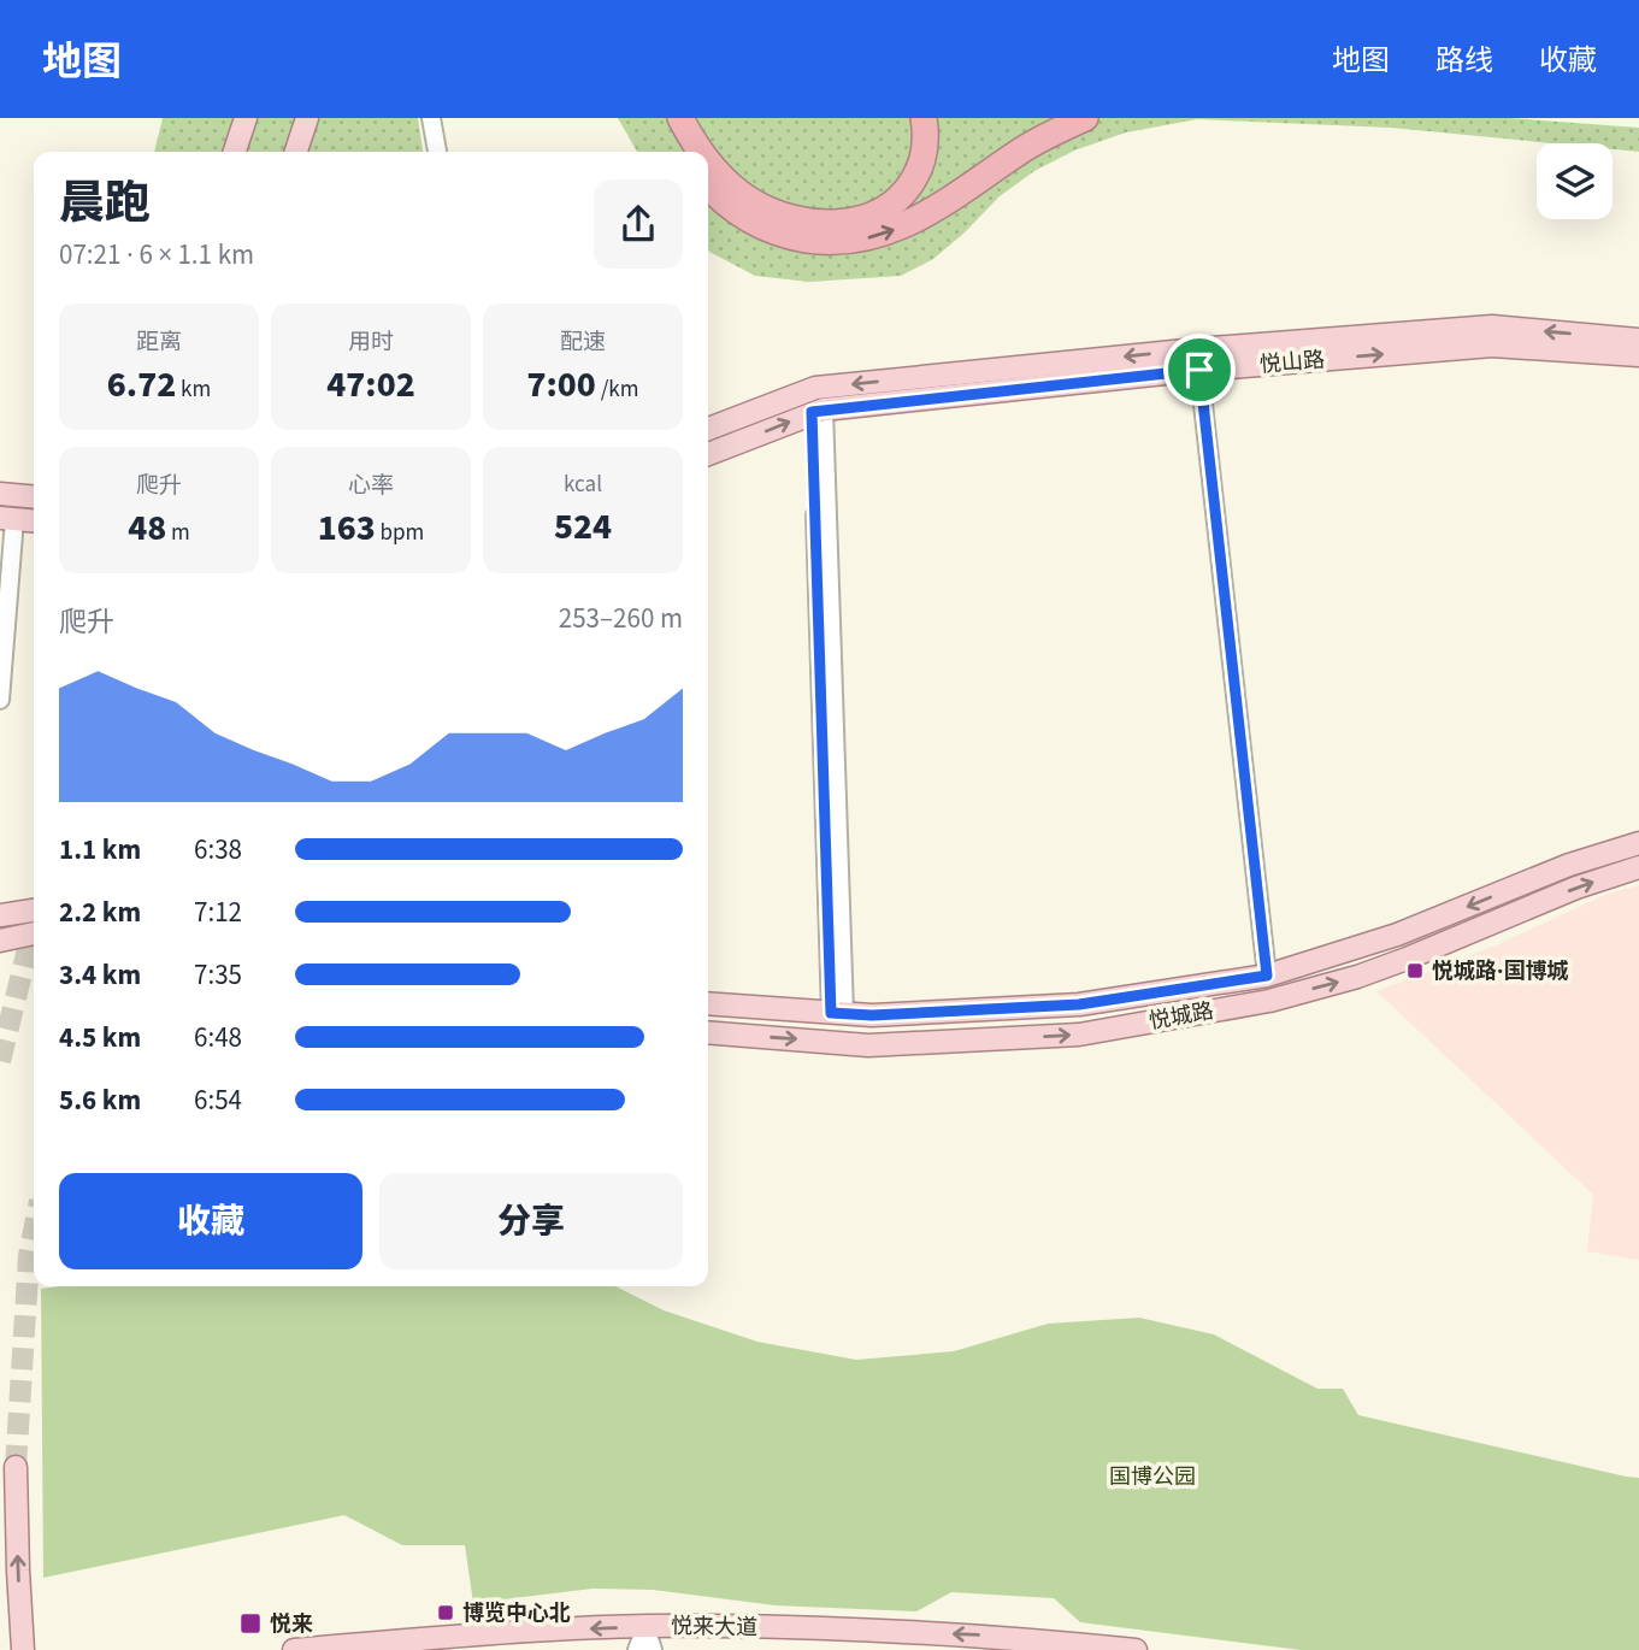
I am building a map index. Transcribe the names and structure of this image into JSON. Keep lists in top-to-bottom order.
{
  "streets": {
    "main road": ["悦山路", "悦城路", "悦来大道"]
  },
  "one_way": ["悦来大道"],
  "parks": ["国博公园"],
  "places": {
    "transit": ["悦城路·国博城", "博览中心北", "悦来"]
  },
  "page": {
    "header": "地图",
    "nav": ["地图", "路线", "收藏"],
    "heading": ["晨跑", "07:21 · 6 × 1.1 km"],
    "stats": [
      ["距离", "6.72 km"],
      ["用时", "47:02"],
      ["配速", "7:00 /km"],
      ["爬升", "48 m"],
      ["心率", "163 bpm"],
      ["kcal", "524"]
    ],
    "chart": ["爬升", "253–260 m"],
    "list": [
      {
        "name": "1.1 km",
        "note": "6:38"
      },
      {
        "name": "2.2 km",
        "note": "7:12"
      },
      {
        "name": "3.4 km",
        "note": "7:35"
      },
      {
        "name": "4.5 km",
        "note": "6:48"
      },
      {
        "name": "5.6 km",
        "note": "6:54"
      }
    ],
    "buttons": ["收藏", "分享"]
  }
}
